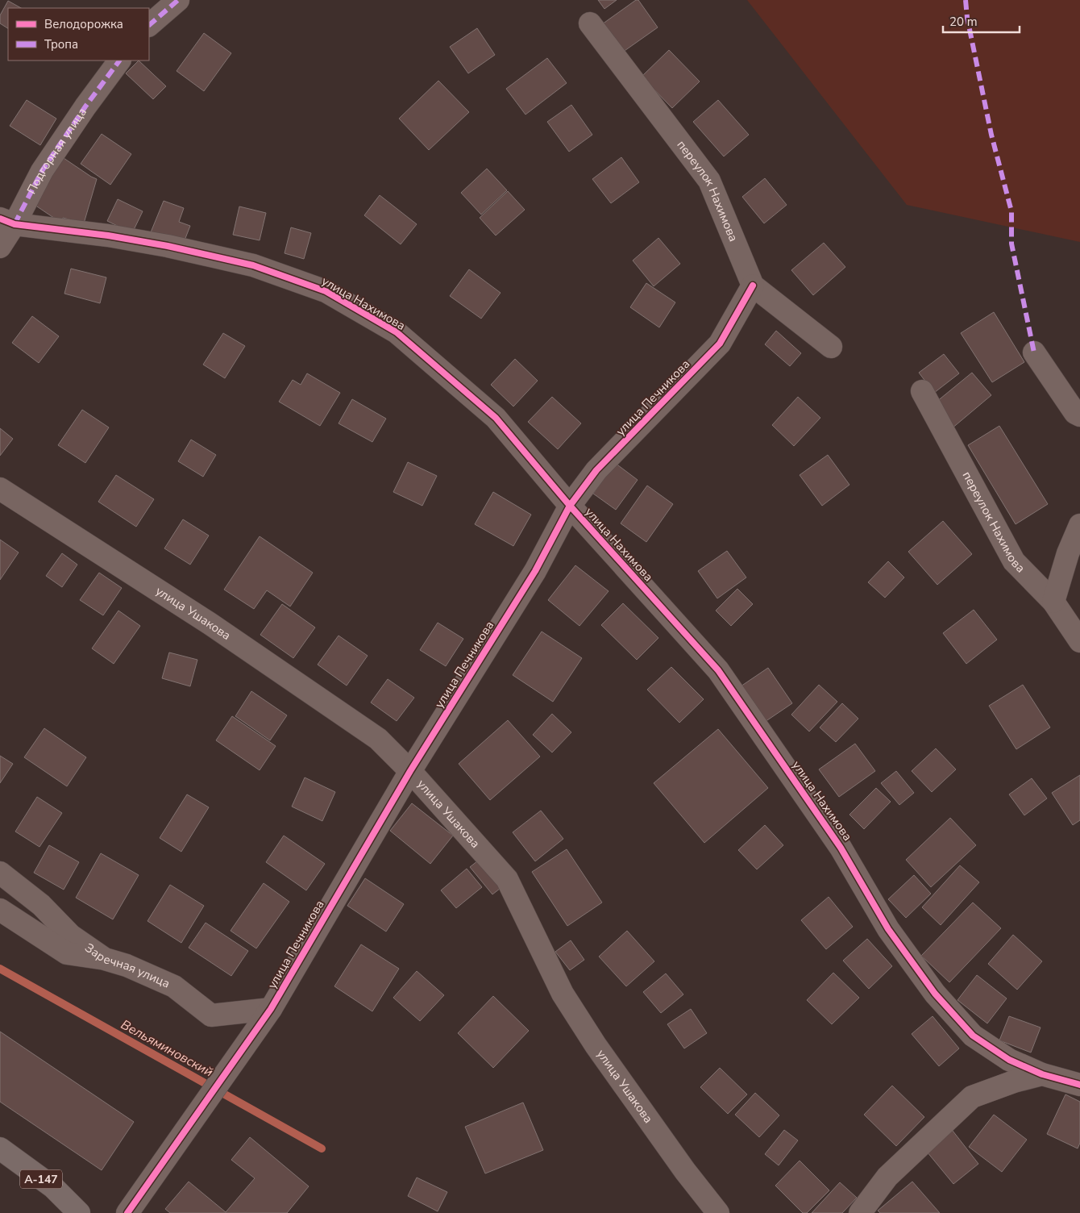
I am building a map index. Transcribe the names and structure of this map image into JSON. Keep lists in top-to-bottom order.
{
  "streets": {
    "highway": ["А-147"],
    "street": [
      "Подгорная улица",
      "переулок Нахимова",
      "улица Нахимова",
      "улица Печникова",
      "улица Ушакова",
      "Заречная улица"
    ]
  },
  "crossings": [
    ["Подгорная улица", "улица Нахимова"],
    ["переулок Нахимова", "улица Печникова"],
    ["улица Нахимова", "улица Печникова"],
    ["улица Печникова", "улица Ушакова"],
    ["улица Печникова", "Заречная улица"]
  ],
  "water": ["Вельяминовский"],
  "legend": ["Велодорожка", "Тропа"],
  "scale_bar": "20 m"
}
